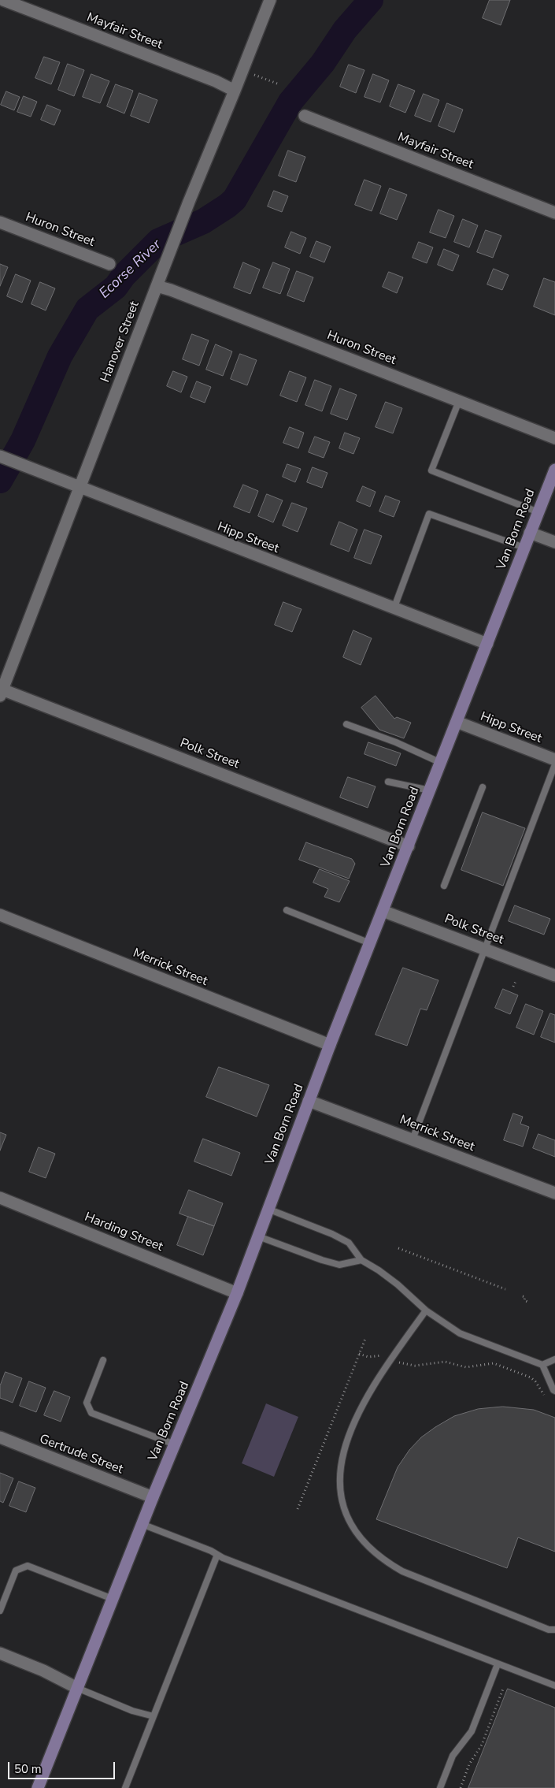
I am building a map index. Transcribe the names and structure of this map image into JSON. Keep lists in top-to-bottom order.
{
  "streets": {
    "main road": ["Van Born Road"],
    "street": [
      "Mayfair Street",
      "Huron Street",
      "Hanover Street",
      "Hipp Street",
      "Polk Street",
      "Merrick Street",
      "Harding Street",
      "Gertrude Street"
    ]
  },
  "crossings": [
    ["Mayfair Street", "Hanover Street"],
    ["Huron Street", "Hanover Street"],
    ["Hanover Street", "Hipp Street"],
    ["Hanover Street", "Polk Street"],
    ["Van Born Road", "Hipp Street"],
    ["Van Born Road", "Polk Street"],
    ["Van Born Road", "Merrick Street"],
    ["Van Born Road", "Harding Street"],
    ["Van Born Road", "Gertrude Street"]
  ],
  "water": ["Ecorse River"],
  "scale_bar": "50 m"
}
